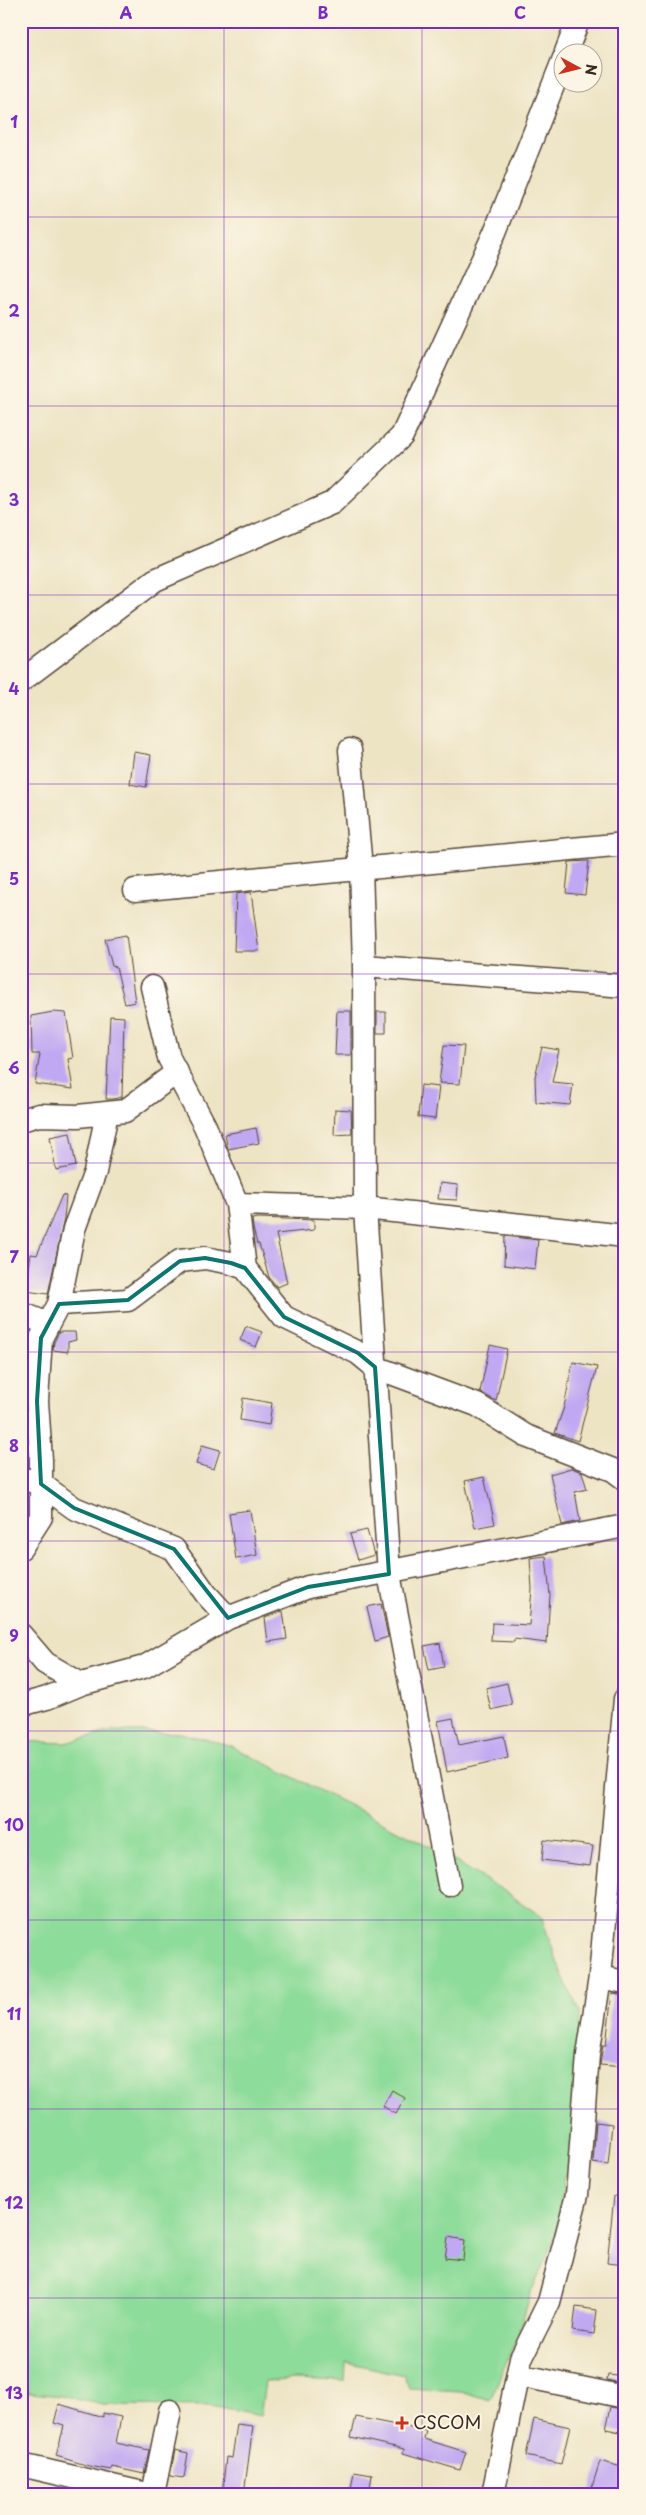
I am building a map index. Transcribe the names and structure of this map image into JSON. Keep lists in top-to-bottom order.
{
  "places": {
    "health": ["CSCOM"]
  },
  "north": "right",
  "grid": {
    "columns": ["A", "B", "C"],
    "rows": [
      "1",
      "2",
      "3",
      "4",
      "5",
      "6",
      "7",
      "8",
      "9",
      "10",
      "11",
      "12",
      "13"
    ]
  }
}
